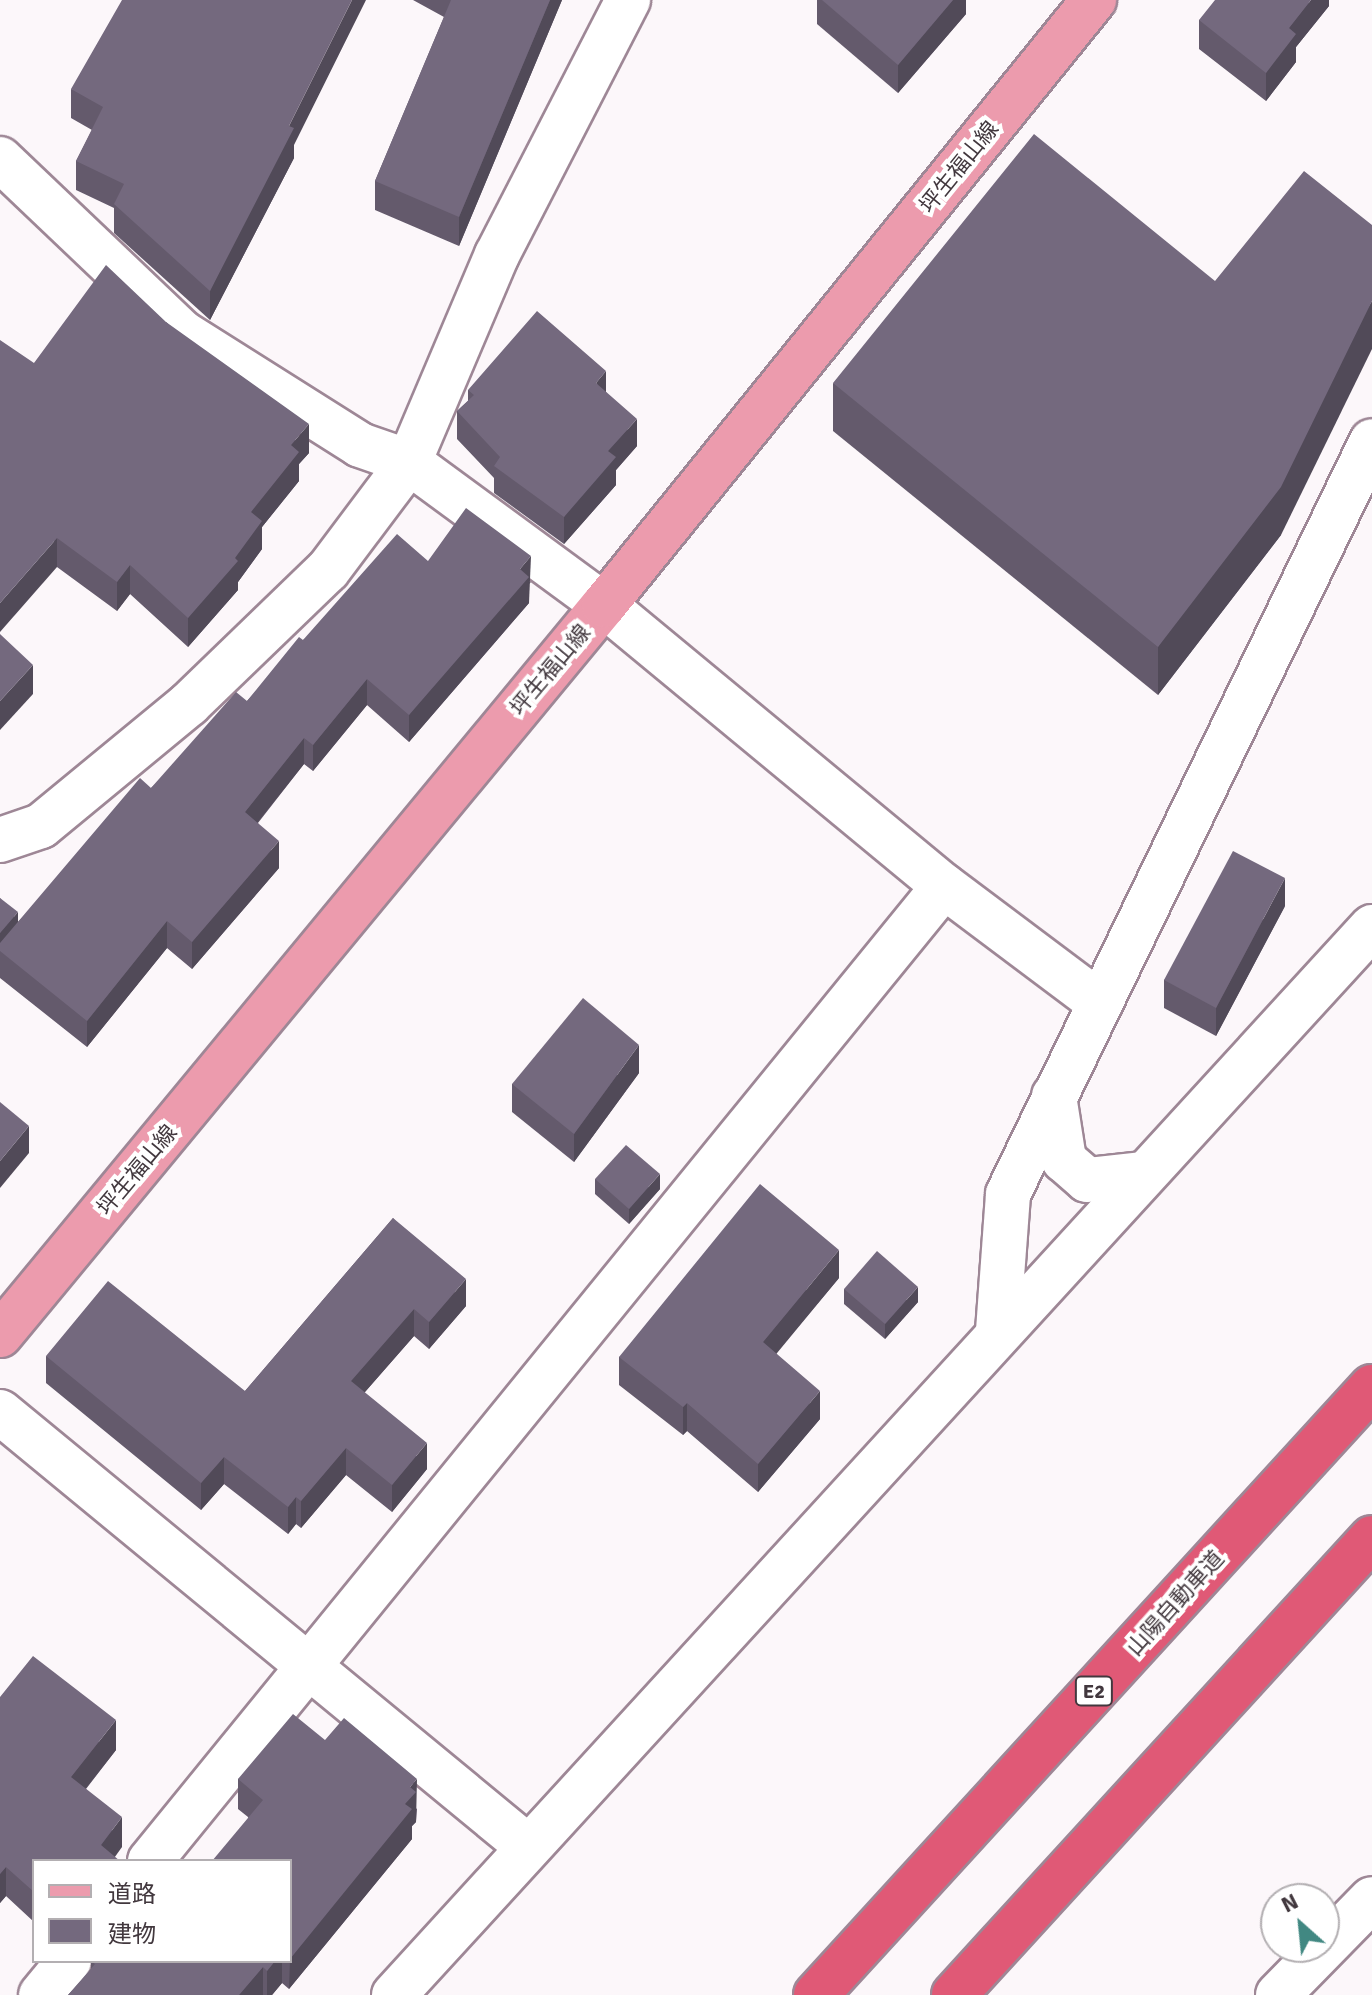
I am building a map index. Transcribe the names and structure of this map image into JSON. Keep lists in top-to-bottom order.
{
  "streets": {
    "highway": ["山陽自動車道", "E2"],
    "main road": ["坪生福山線"]
  },
  "legend": ["道路", "建物"],
  "north": "top left"
}
